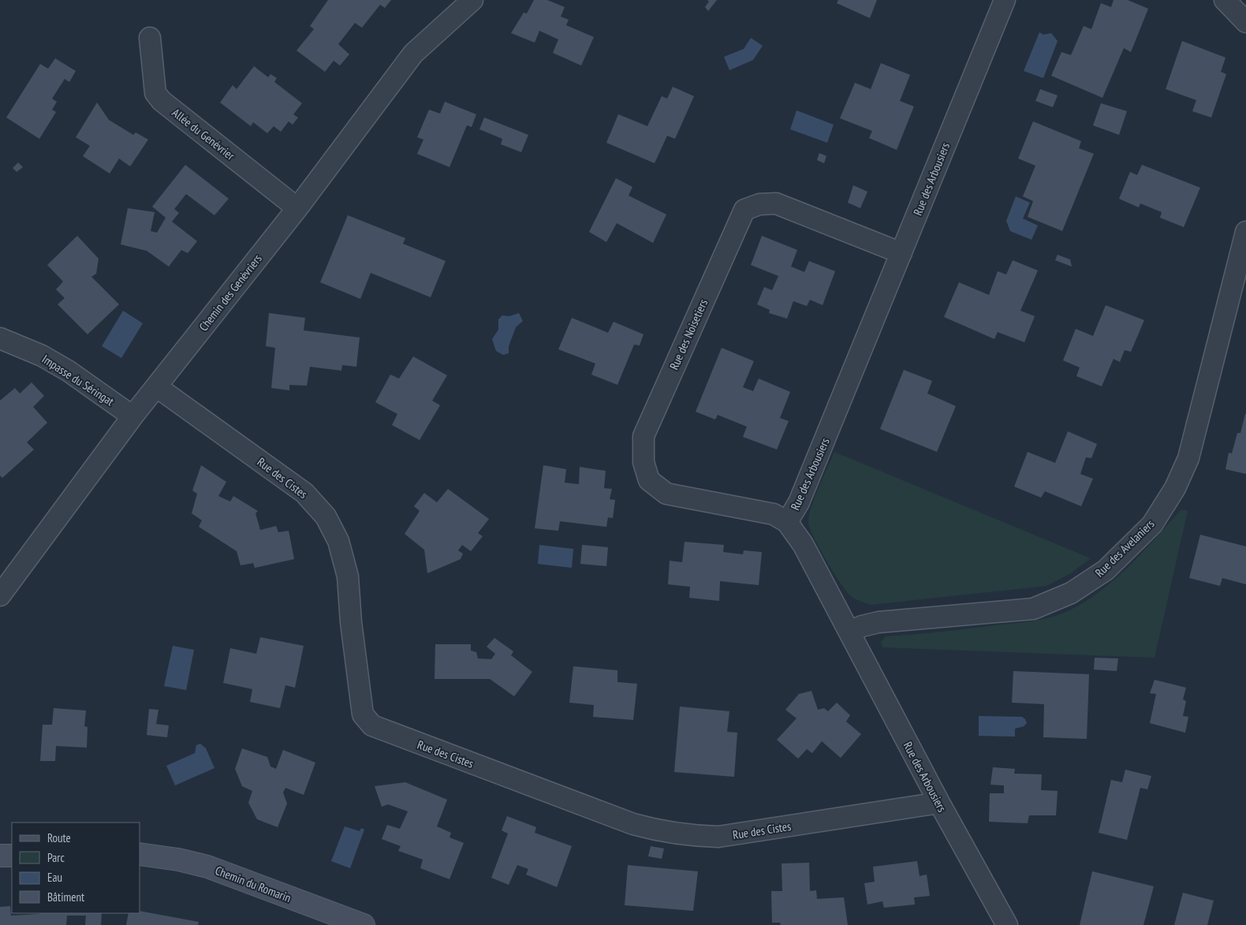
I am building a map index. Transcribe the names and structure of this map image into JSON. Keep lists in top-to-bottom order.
{
  "streets": {
    "street": [
      "Allée du Genévrier",
      "Rue des Arbousiers",
      "Chemin des Genèvriers",
      "Rue des Noisetiers",
      "Impasse du Séringat",
      "Rue des Cistes",
      "Rue des Avelaniers",
      "Chemin du Romarin"
    ]
  },
  "crossings": [
    ["Allée du Genévrier", "Chemin des Genèvriers"],
    ["Rue des Arbousiers", "Rue des Noisetiers"],
    ["Rue des Arbousiers", "Rue des Cistes"],
    ["Rue des Arbousiers", "Rue des Avelaniers"],
    ["Chemin des Genèvriers", "Impasse du Séringat"],
    ["Chemin des Genèvriers", "Rue des Cistes"]
  ],
  "legend": [
    "Route",
    "Parc",
    "Eau",
    "Bâtiment"
  ]
}
